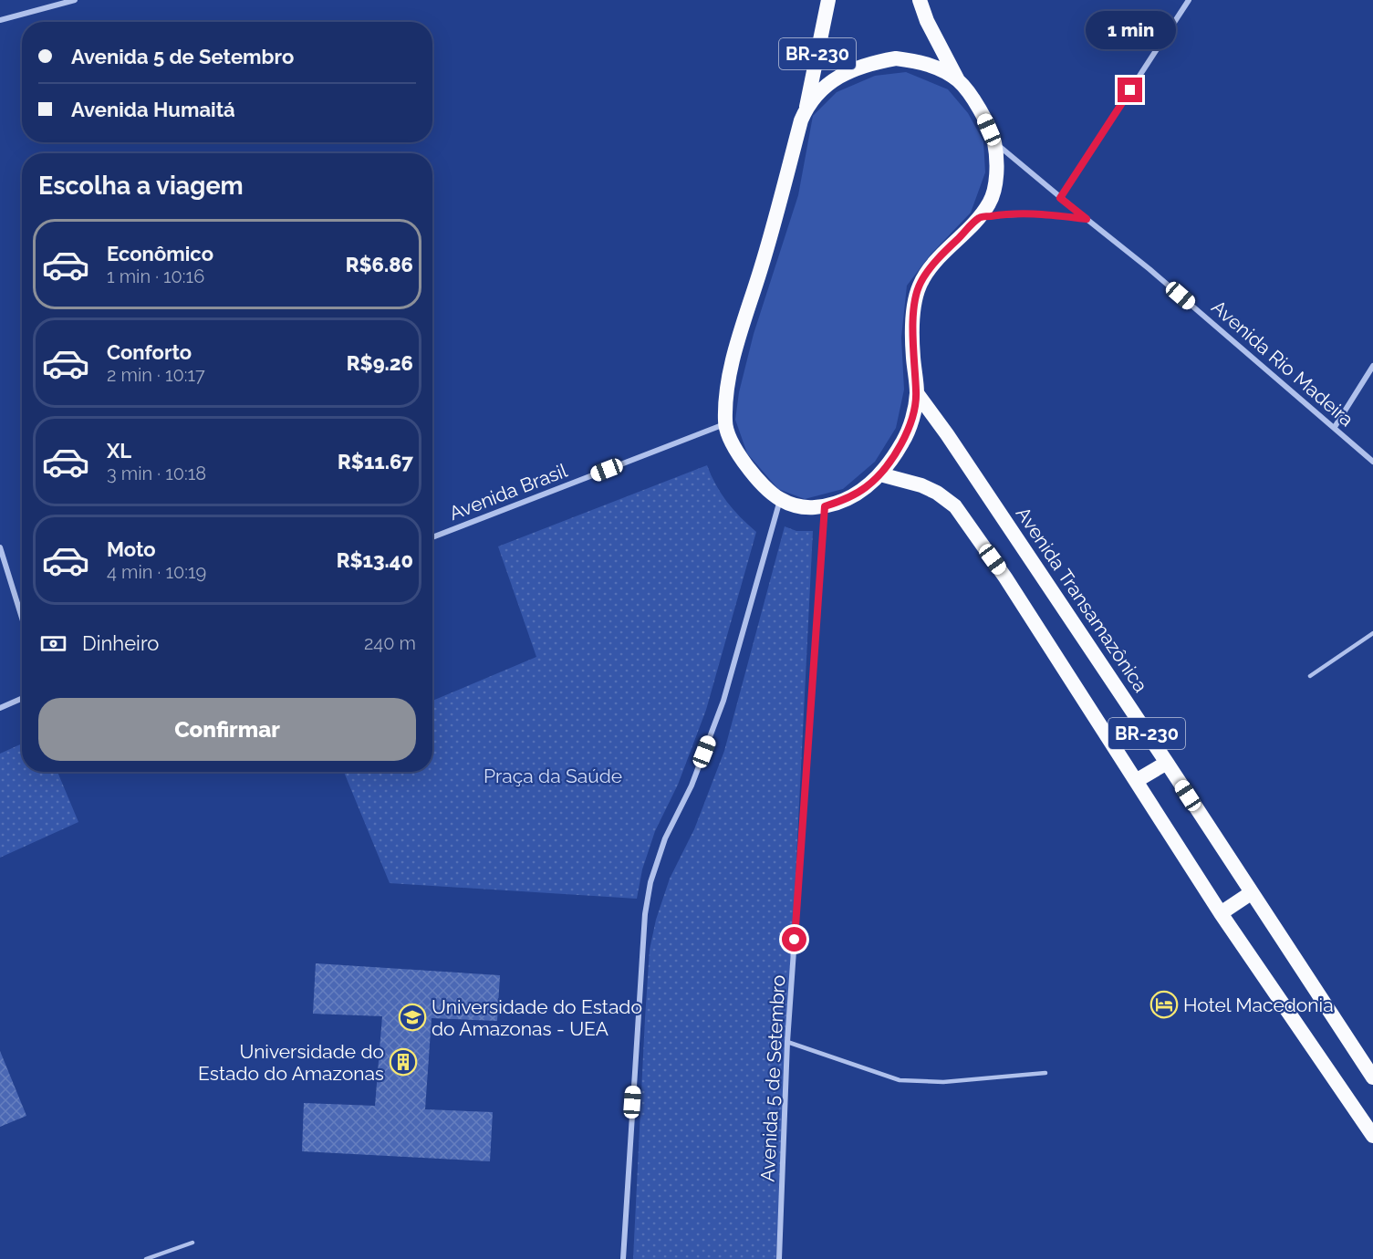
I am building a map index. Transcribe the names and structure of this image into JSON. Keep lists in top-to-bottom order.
{
  "streets": {
    "highway": ["BR-230", "Avenida Transamazônica"],
    "street": ["Avenida Rio Madeira", "Avenida Brasil", "Avenida 5 de Setembro"]
  },
  "crossings": [
    ["BR-230", "Avenida Rio Madeira"],
    ["BR-230", "Avenida Brasil"],
    ["BR-230", "Avenida Transamazônica"],
    ["BR-230", "Avenida 5 de Setembro"]
  ],
  "parks": ["Praça da Saúde"],
  "places": {
    "hotel": ["Hotel Macedonia"],
    "school or university": ["Universidade do Estado do Amazonas - UEA"],
    "building": ["Universidade do Estado do Amazonas"]
  },
  "page": {
    "bubble": "1 min",
    "banner": ["Avenida 5 de Setembro", "Avenida Humaitá"],
    "heading": "Escolha a viagem",
    "list": [
      {
        "name": "Econômico",
        "note": "1 min · 10:16",
        "value": "R$6.86"
      },
      {
        "name": "Conforto",
        "note": "2 min · 10:17",
        "value": "R$9.26"
      },
      {
        "name": "XL",
        "note": "3 min · 10:18",
        "value": "R$11.67"
      },
      {
        "name": "Moto",
        "note": "4 min · 10:19",
        "value": "R$13.40"
      }
    ],
    "pay": ["Dinheiro", "240 m"],
    "buttons": "Confirmar"
  }
}
